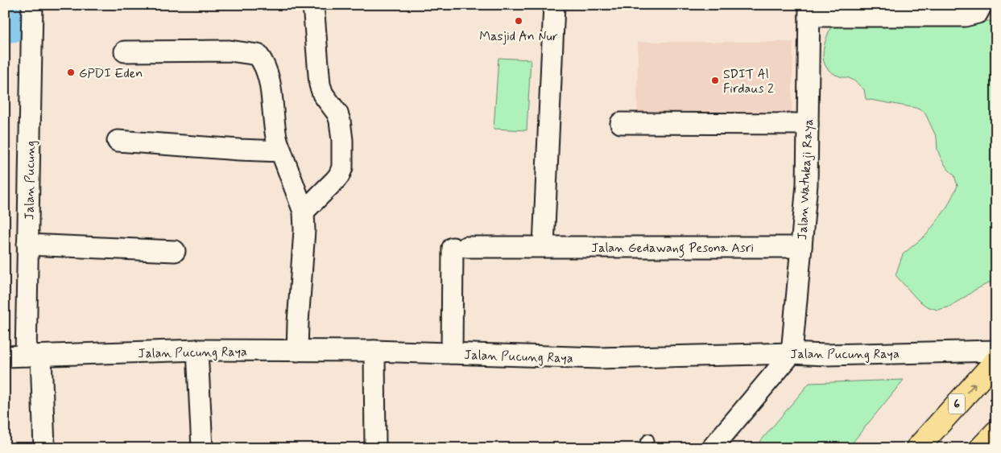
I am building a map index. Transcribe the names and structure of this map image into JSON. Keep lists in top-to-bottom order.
{
  "streets": {
    "highway": ["6"],
    "street": [
      "Jalan Watukaji Raya",
      "Jalan Pucung",
      "Jalan Gedawang Pesona Asri",
      "Jalan Pucung Raya"
    ]
  },
  "crossings": [
    ["Jalan Watukaji Raya", "Jalan Gedawang Pesona Asri"],
    ["Jalan Watukaji Raya", "Jalan Pucung Raya"],
    ["Jalan Pucung", "Jalan Pucung Raya"],
    ["Jalan Gedawang Pesona Asri", "Jalan Pucung Raya"]
  ],
  "places": ["Masjid An Nur", "GPDI Eden", "SDIT Al Firdaus 2"]
}
